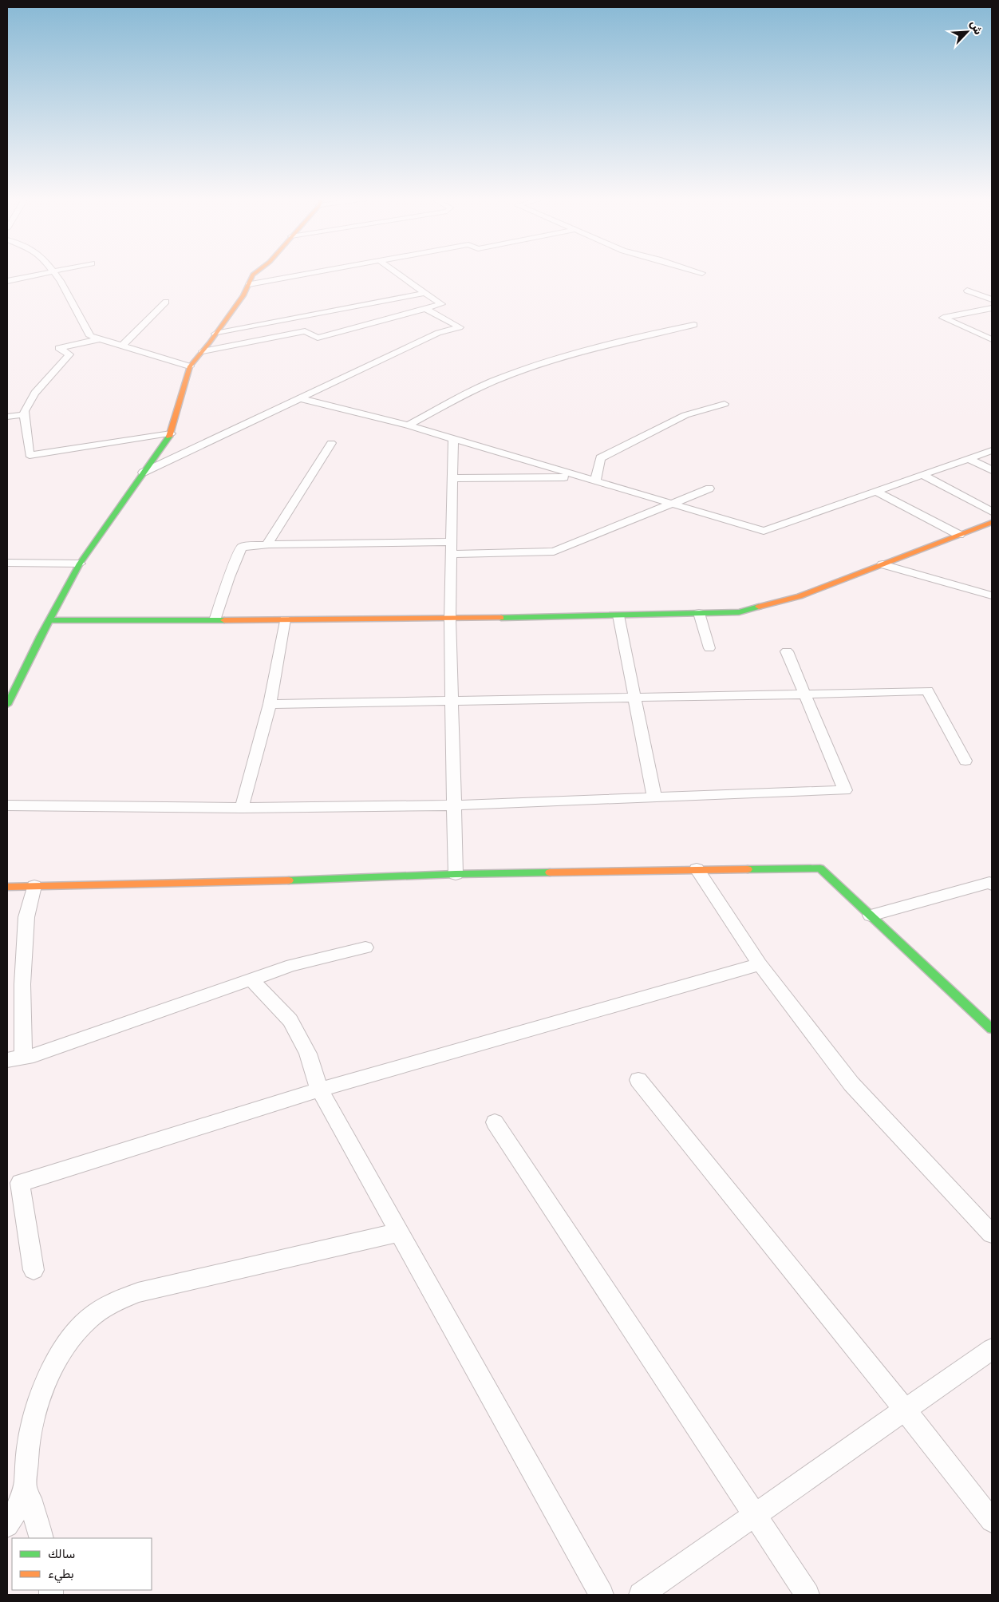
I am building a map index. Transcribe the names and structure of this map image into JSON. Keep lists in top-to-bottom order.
{
  "legend": ["سالك", "بطيء"],
  "north": "top right"
}
